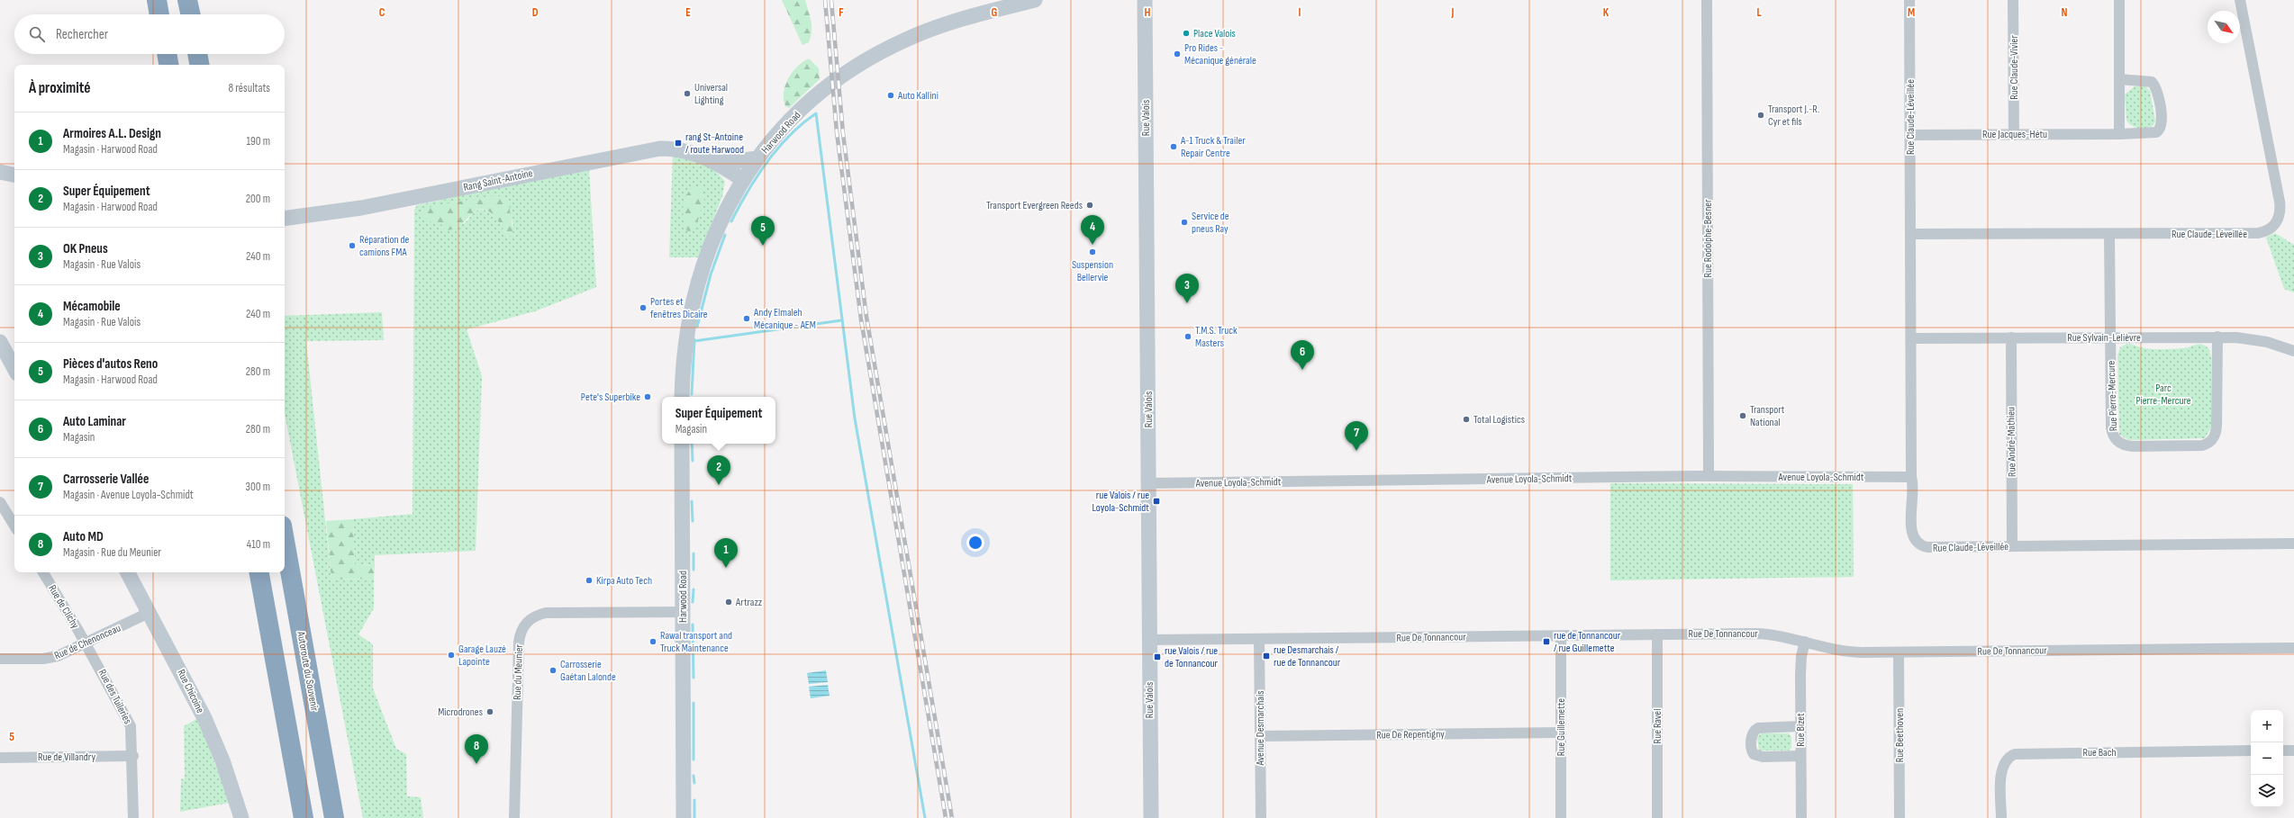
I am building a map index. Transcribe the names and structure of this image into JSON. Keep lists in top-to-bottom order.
{
  "streets": {
    "highway": ["Autoroute du Souvenir"],
    "street": [
      "Rue Claude-Vivier",
      "Rue Claude-Léveillée",
      "Rue Valois",
      "Harwood Road",
      "Rue Jacques-Hétu",
      "Rang Saint-Antoine",
      "Rue Rodolphe-Besner",
      "Rue Sylvain-Lelièvre",
      "Rue Pierre-Mercure",
      "Rue André-Mathieu",
      "Avenue Loyola-Schmidt",
      "Rue de Clichy",
      "Rue De Tonnancour",
      "Rue de Chenonceau",
      "Rue du Meunier",
      "Rue Chicoine",
      "Rue des Tuileries",
      "Rue Ravel",
      "Rue Guillemette",
      "Avenue Desmarchais",
      "Rue Bizet",
      "Rue De Repentigny",
      "Rue Beethoven",
      "Rue Bach",
      "Rue de Villandry"
    ]
  },
  "crossings": [
    ["Rue Claude-Vivier", "Rue Jacques-Hétu"],
    ["Rue Claude-Léveillée", "Rue Jacques-Hétu"],
    ["Rue Claude-Léveillée", "Rue Sylvain-Lelièvre"],
    ["Rue Claude-Léveillée", "Rue Pierre-Mercure"],
    ["Rue Claude-Léveillée", "Rue André-Mathieu"],
    ["Rue Claude-Léveillée", "Avenue Loyola-Schmidt"],
    ["Rue Valois", "Avenue Loyola-Schmidt"],
    ["Rue Valois", "Rue De Tonnancour"],
    ["Harwood Road", "Rang Saint-Antoine"],
    ["Harwood Road", "Rue du Meunier"],
    ["Rue Rodolphe-Besner", "Avenue Loyola-Schmidt"],
    ["Rue Sylvain-Lelièvre", "Rue Pierre-Mercure"],
    ["Rue Sylvain-Lelièvre", "Rue André-Mathieu"],
    ["Rue de Clichy", "Rue de Chenonceau"],
    ["Rue de Clichy", "Rue des Tuileries"],
    ["Rue De Tonnancour", "Rue Ravel"],
    ["Rue De Tonnancour", "Rue Guillemette"],
    ["Rue De Tonnancour", "Avenue Desmarchais"],
    ["Rue De Tonnancour", "Rue Bizet"],
    ["Rue De Tonnancour", "Rue Beethoven"],
    ["Rue de Chenonceau", "Rue Chicoine"],
    ["Rue de Chenonceau", "Rue des Tuileries"],
    ["Rue des Tuileries", "Rue de Villandry"],
    ["Rue Guillemette", "Rue De Repentigny"],
    ["Avenue Desmarchais", "Rue De Repentigny"]
  ],
  "parks": ["Parc Pierre-Mercure"],
  "places": {
    "other": [
      "Place Valois",
      "Pro Rides - Mécanique générale",
      "Universal Lighting",
      "Auto Kallini",
      "Transport J.-R. Cyr et fils",
      "A-1 Truck & Trailer Repair Centre",
      "Transport Evergreen Reeds",
      "Service de pneus Ray",
      "Réparation de camions FMA",
      "Suspension Bellervie",
      "Portes et fenêtres Dicaire",
      "Andy Elmaleh Mécanique - AEM",
      "T.M.S. Truck Masters",
      "Pete's Superbike",
      "Transport National",
      "Total Logistics",
      "Kirpa Auto Tech",
      "Artrazz",
      "Rawal transport and Truck Maintenance",
      "Garage Lauzé Lapointe",
      "Carrosserie Gaétan Lalonde",
      "Microdrones"
    ],
    "transit": [
      "rang St-Antoine / route Harwood",
      "rue Valois / rue Loyola-Schmidt",
      "rue de Tonnancour / rue Guillemette",
      "rue Desmarchais / rue de Tonnancour",
      "rue Valois / rue de Tonnancour"
    ]
  },
  "north": "bottom right",
  "page": {
    "search": "Rechercher",
    "heading": ["À proximité", "8 résultats"],
    "list": [
      {
        "mark": "1",
        "name": "Armoires A.L. Design",
        "note": "Magasin · Harwood Road",
        "value": "190 m"
      },
      {
        "mark": "2",
        "name": "Super Équipement",
        "note": "Magasin · Harwood Road",
        "value": "200 m"
      },
      {
        "mark": "3",
        "name": "OK Pneus",
        "note": "Magasin · Rue Valois",
        "value": "240 m"
      },
      {
        "mark": "4",
        "name": "Mécamobile",
        "note": "Magasin · Rue Valois",
        "value": "240 m"
      },
      {
        "mark": "5",
        "name": "Pièces d'autos Reno",
        "note": "Magasin · Harwood Road",
        "value": "280 m"
      },
      {
        "mark": "6",
        "name": "Auto Laminar",
        "note": "Magasin",
        "value": "280 m"
      },
      {
        "mark": "7",
        "name": "Carrosserie Vallée",
        "note": "Magasin · Avenue Loyola-Schmidt",
        "value": "300 m"
      },
      {
        "mark": "8",
        "name": "Auto MD",
        "note": "Magasin · Rue du Meunier",
        "value": "410 m"
      }
    ],
    "pins": [
      "4",
      "5",
      "3",
      "6",
      "7",
      "2",
      "1",
      "8"
    ],
    "popup": ["Super Équipement", "Magasin"],
    "map_buttons": ["+", "−"]
  },
  "grid": {
    "columns": [
      "C",
      "D",
      "E",
      "F",
      "G",
      "H",
      "I",
      "J",
      "K",
      "L",
      "M",
      "N"
    ],
    "rows": ["5"]
  }
}
